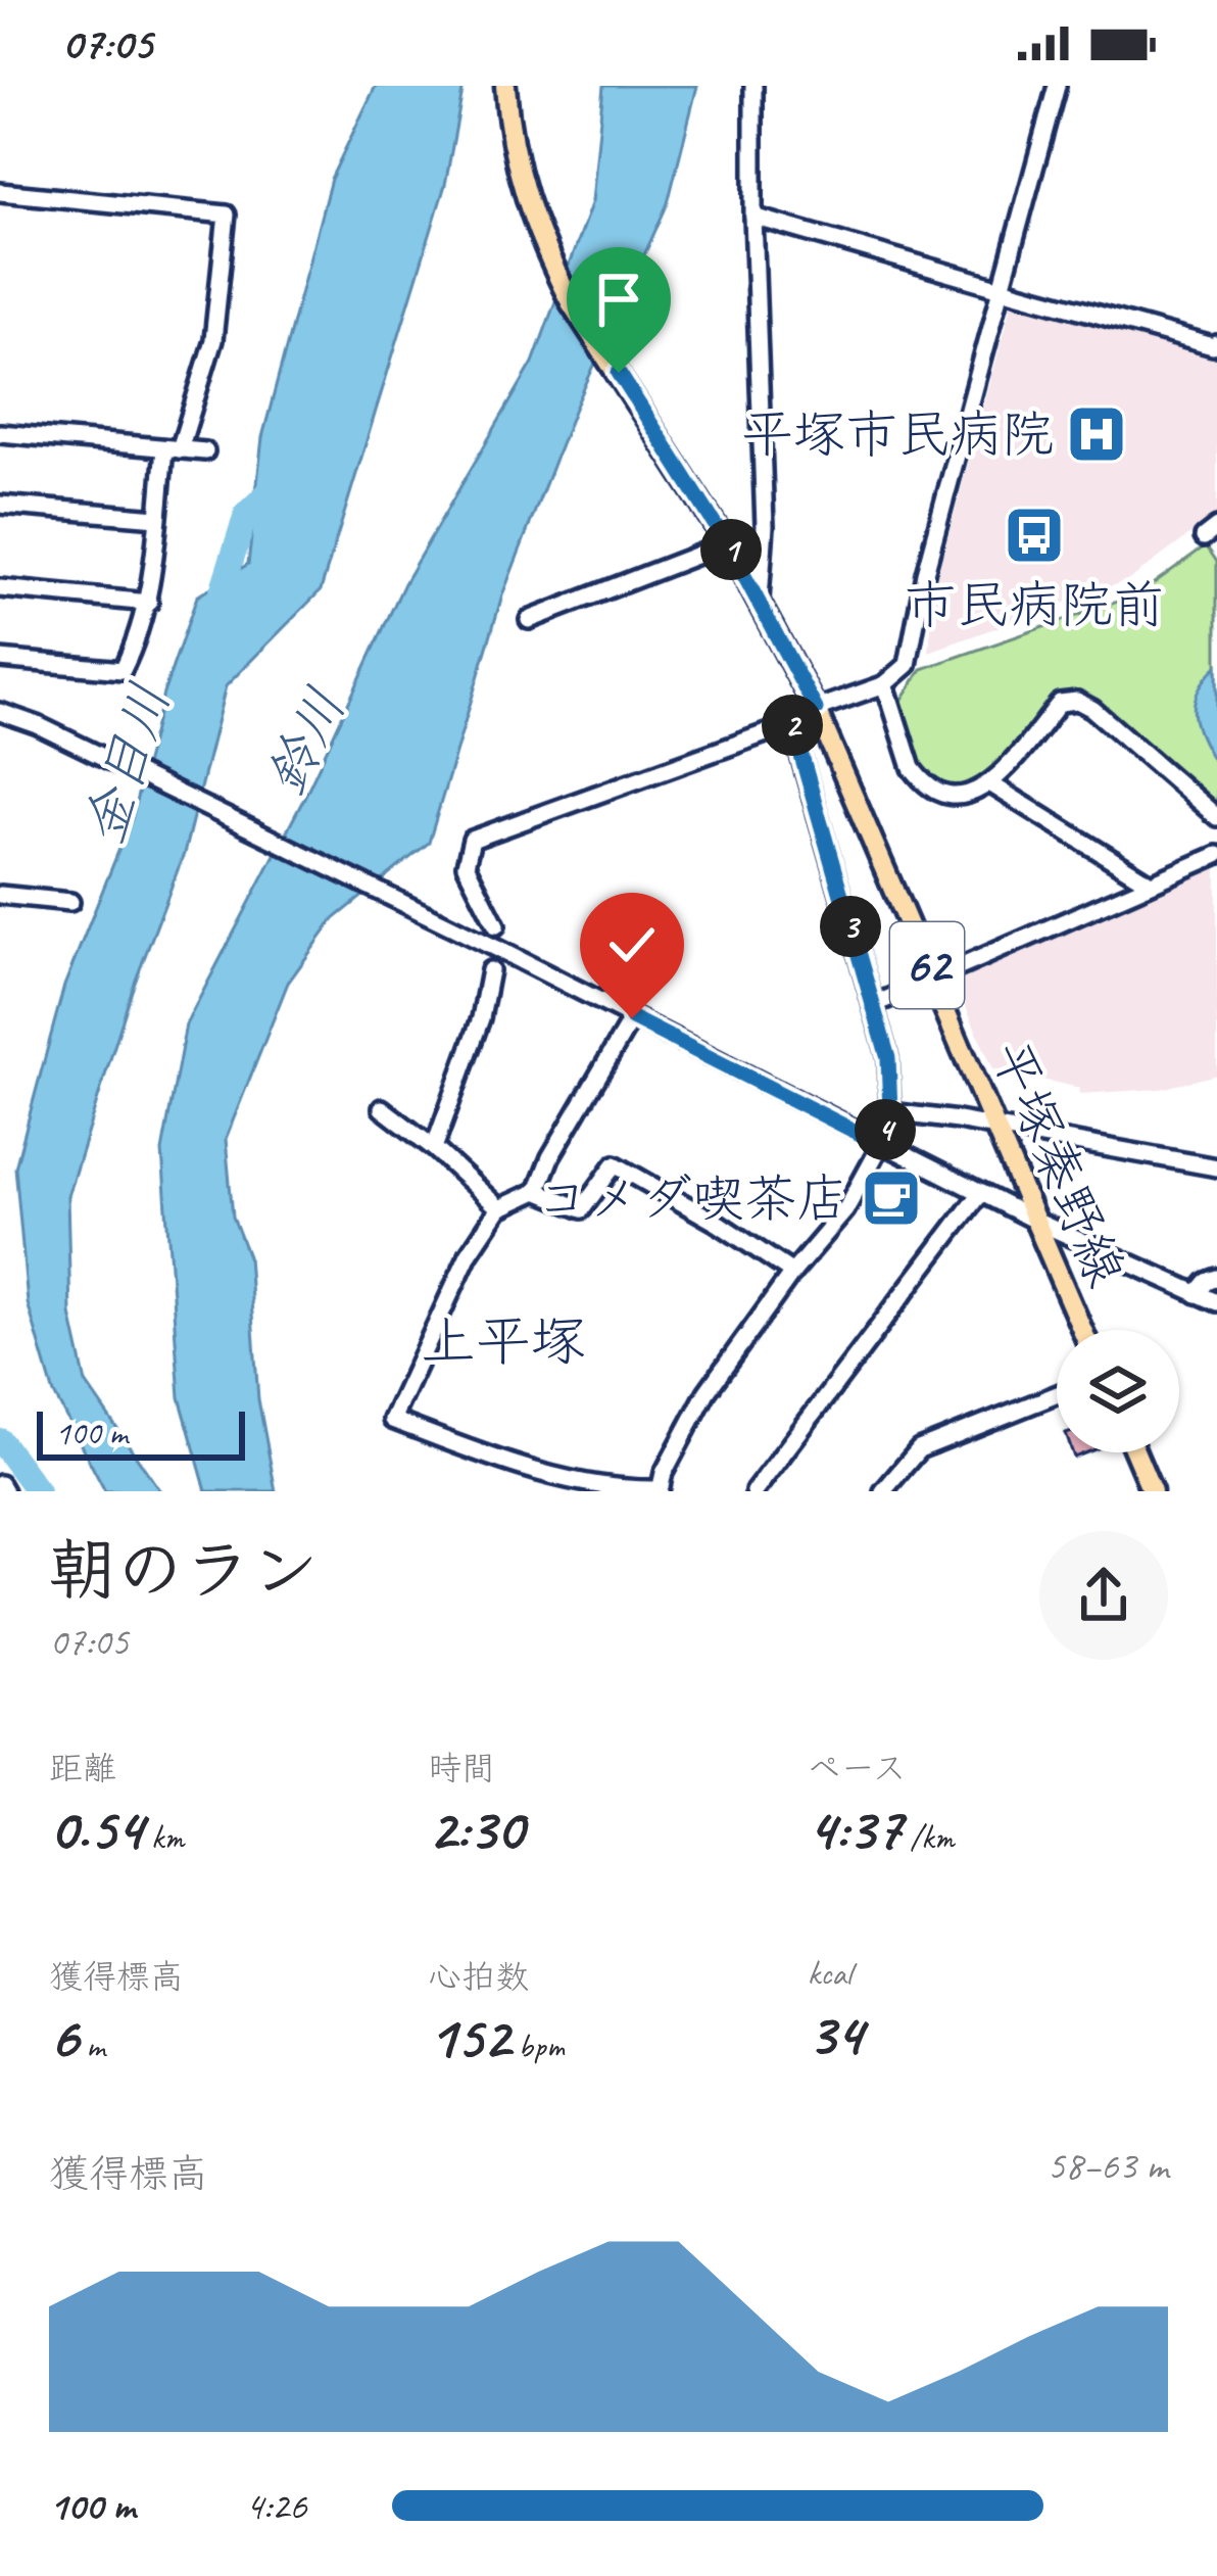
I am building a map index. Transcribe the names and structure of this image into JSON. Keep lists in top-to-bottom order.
{
  "streets": {
    "main road": ["62", "平塚秦野線"]
  },
  "districts": ["上平塚"],
  "water": ["鈴川", "金目川"],
  "places": {
    "hospital": ["平塚市民病院"],
    "bus stop": ["市民病院前"],
    "cafe": ["コメダ喫茶店"]
  },
  "scale_bar": "100 m",
  "page": {
    "status": "07:05",
    "pins": [
      "1",
      "2",
      "3",
      "4"
    ],
    "scale": "100 m",
    "heading": ["朝のラン", "07:05"],
    "stats": [
      ["距離", "0.54 km"],
      ["時間", "2:30"],
      ["ペース", "4:37 /km"],
      ["獲得標高", "6 m"],
      ["心拍数", "152 bpm"],
      ["kcal", "34"]
    ],
    "chart": ["獲得標高", "58–63 m"],
    "list": [
      {
        "name": "100 m",
        "note": "4:26"
      }
    ]
  }
}
